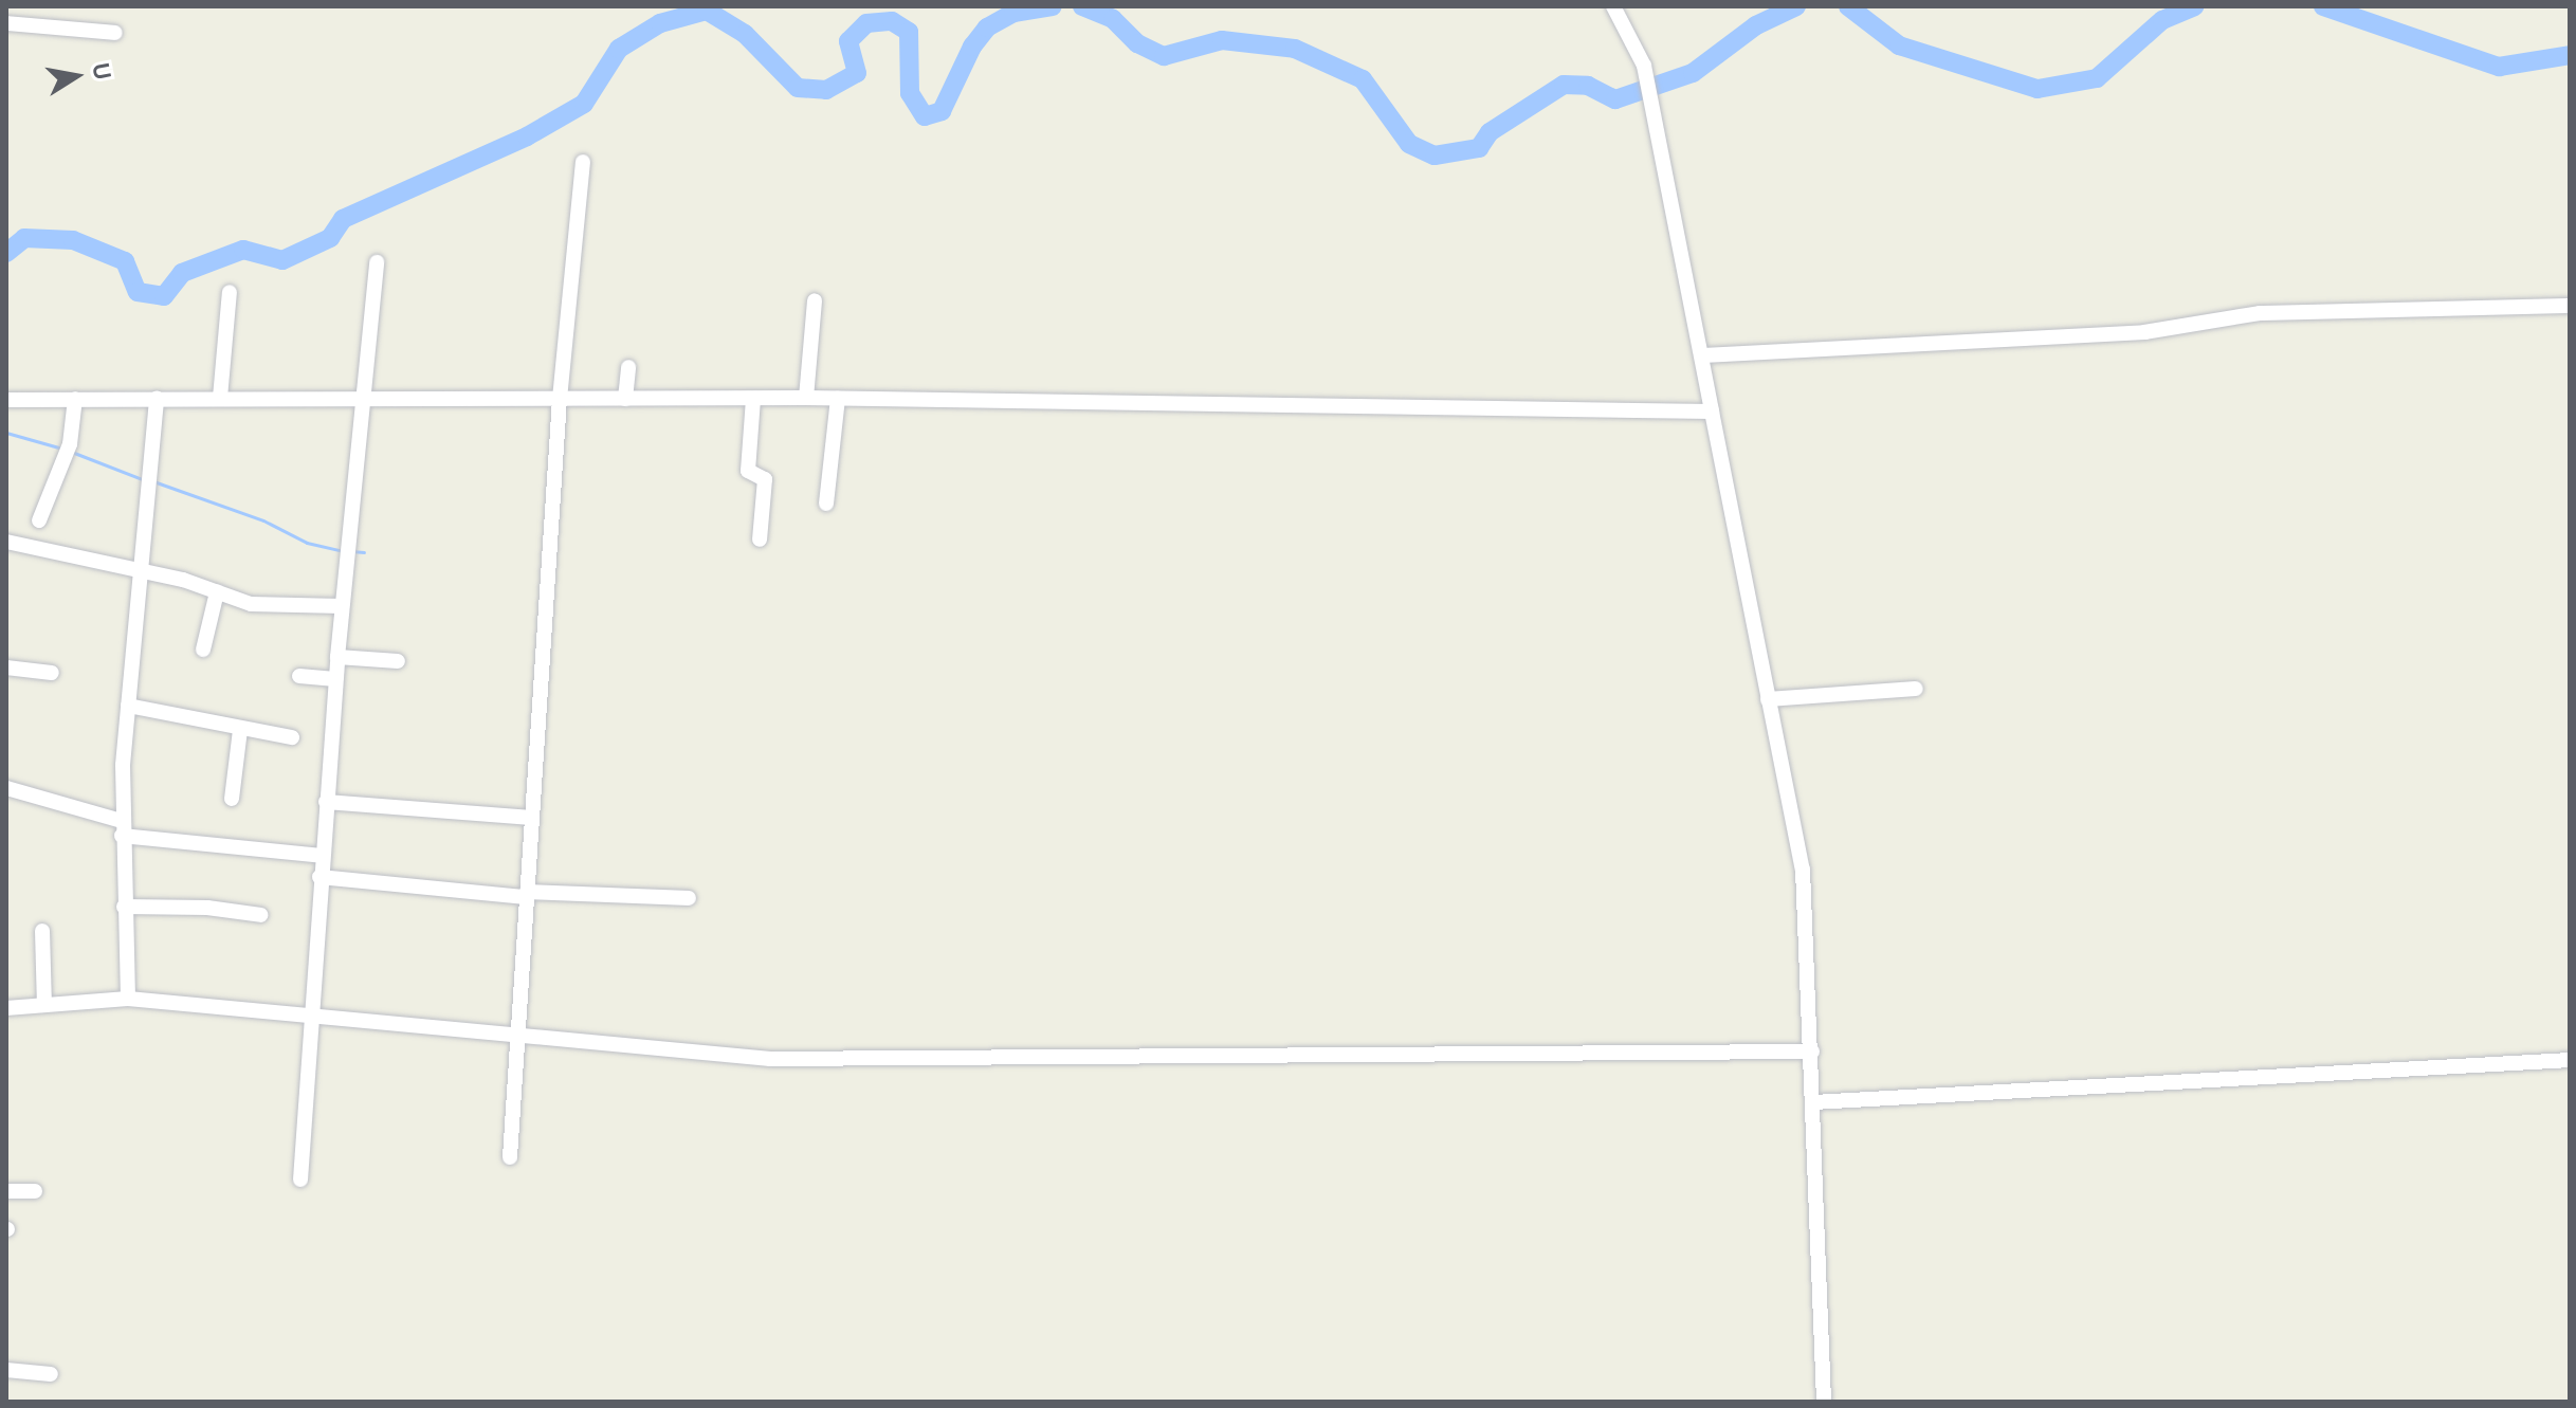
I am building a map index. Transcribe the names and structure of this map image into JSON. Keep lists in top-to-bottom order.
{
  "north": "right"
}
